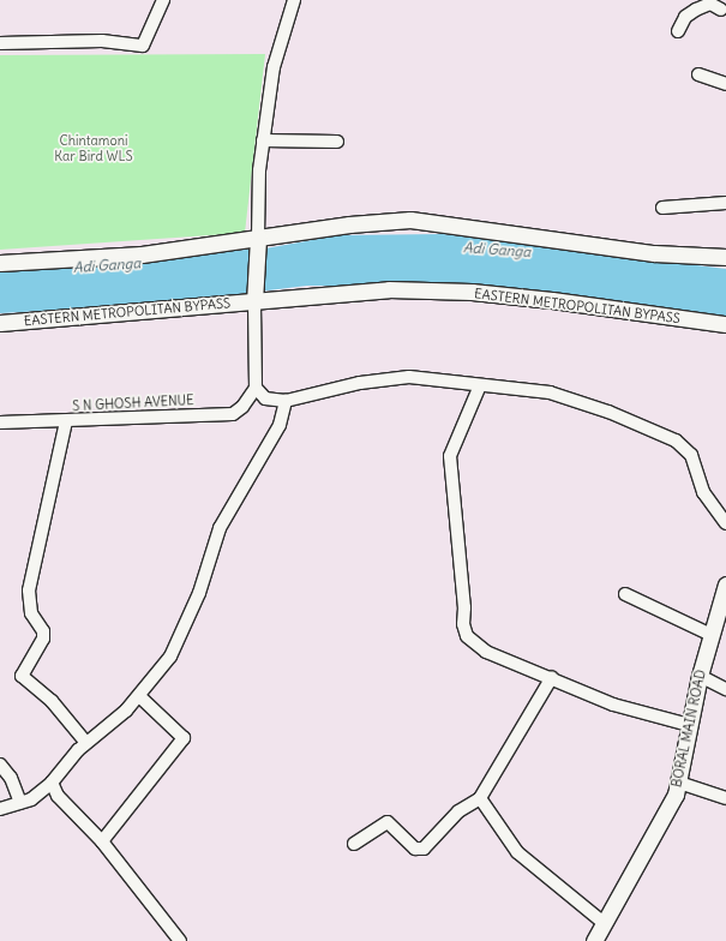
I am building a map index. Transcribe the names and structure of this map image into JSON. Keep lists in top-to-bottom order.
{
  "streets": {
    "main road": ["EASTERN METROPOLITAN BYPASS", "BORAL MAIN ROAD"],
    "street": ["S N GHOSH AVENUE"]
  },
  "water": ["Adi Ganga"],
  "parks": ["Chintamoni Kar Bird WLS"]
}
